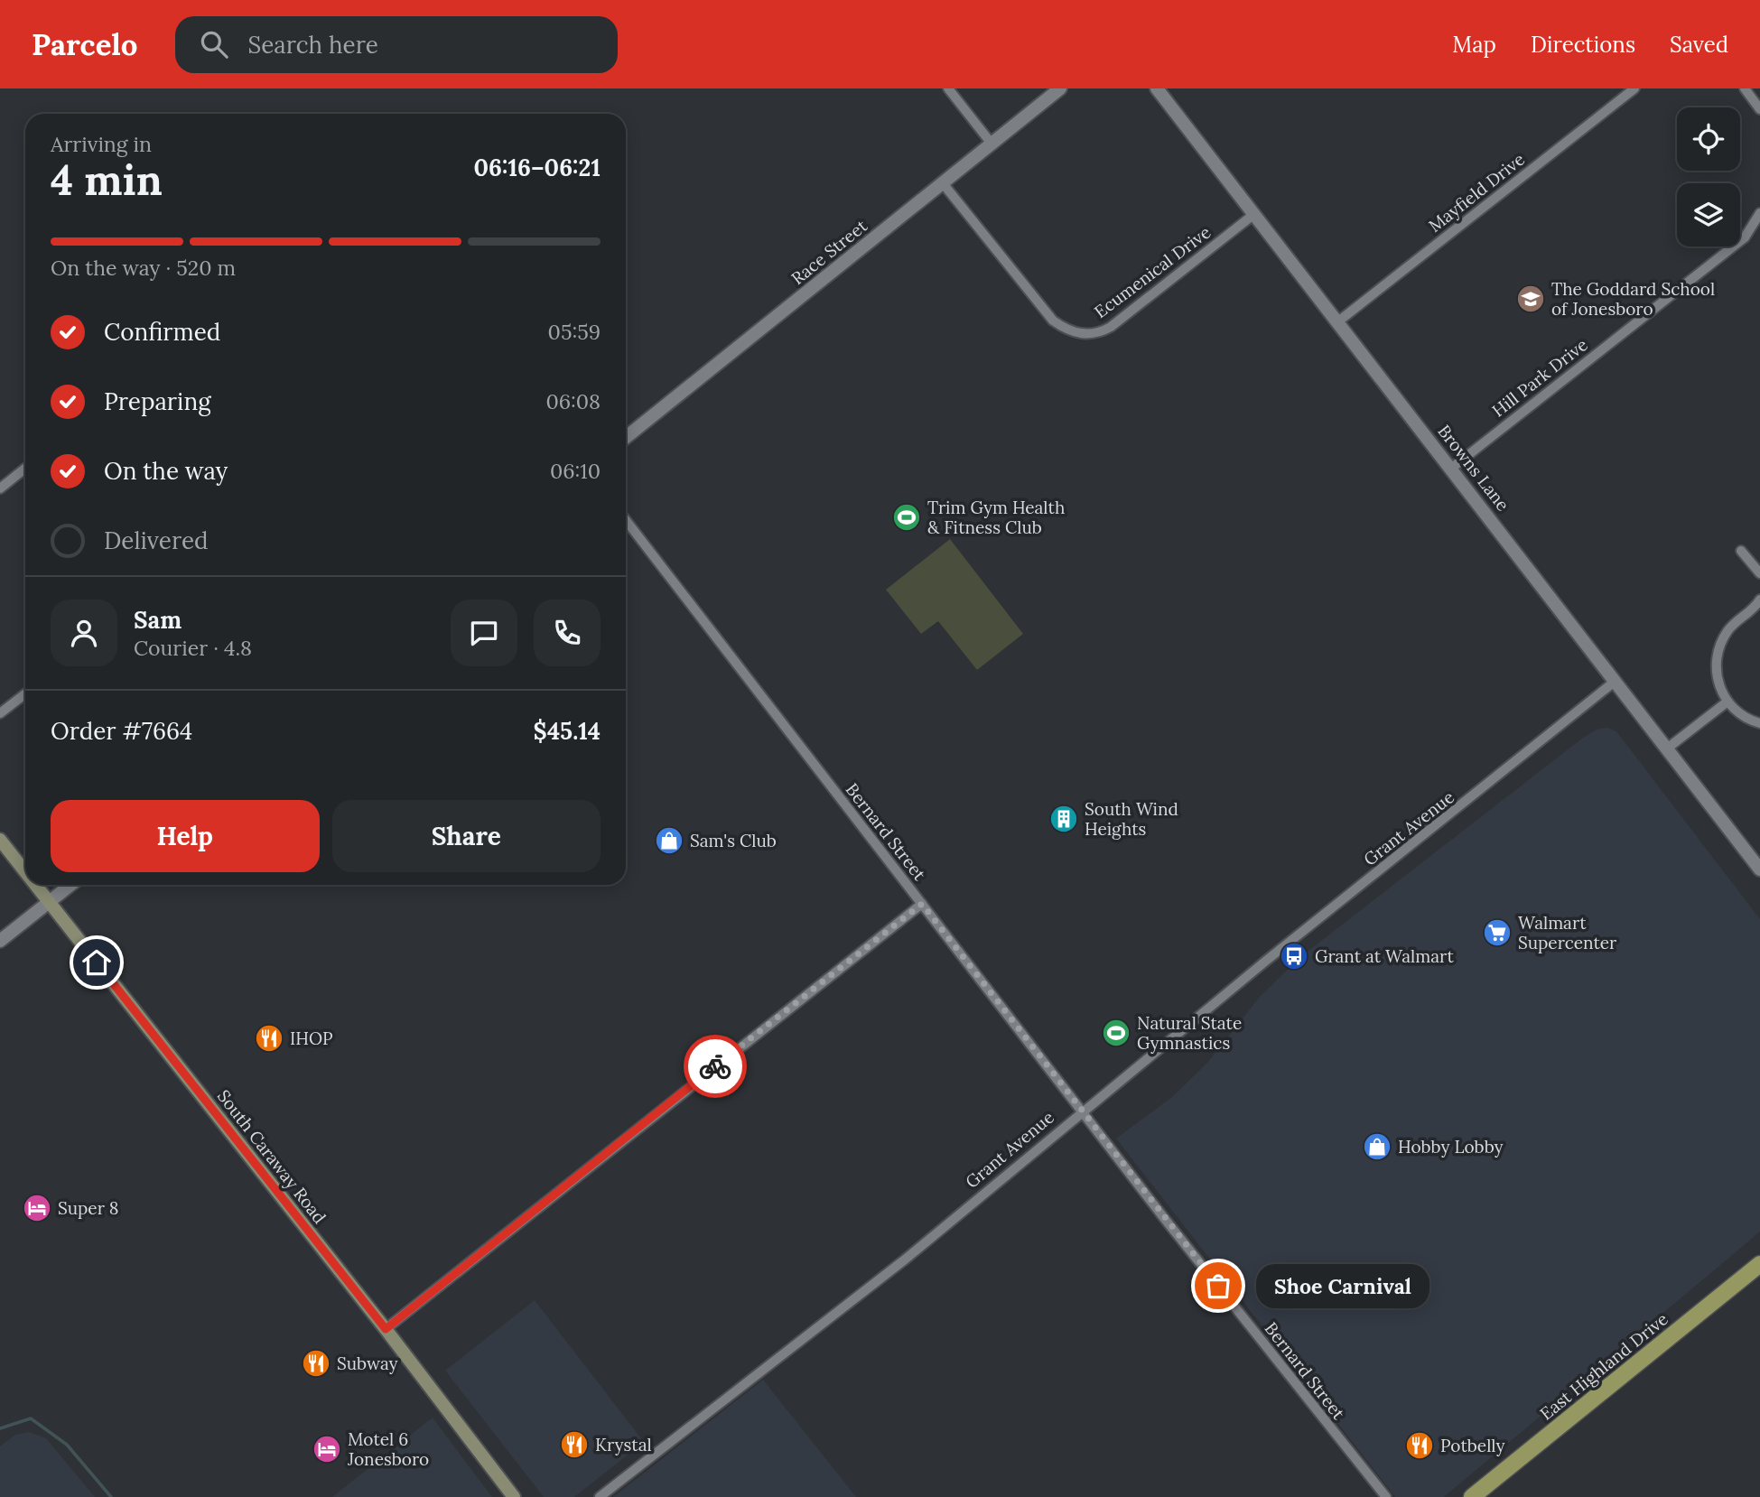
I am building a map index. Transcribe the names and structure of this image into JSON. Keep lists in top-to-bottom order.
{
  "streets": {
    "main road": ["South Caraway Road", "East Highland Drive"],
    "street": [
      "Mayfield Drive",
      "Race Street",
      "Ecumenical Drive",
      "Hill Park Drive",
      "Browns Lane",
      "Grant Avenue",
      "Bernard Street"
    ]
  },
  "crossings": [
    ["Mayfield Drive", "Browns Lane"],
    ["Race Street", "Ecumenical Drive"],
    ["Ecumenical Drive", "Browns Lane"],
    ["Hill Park Drive", "Browns Lane"],
    ["Browns Lane", "Grant Avenue"],
    ["Grant Avenue", "Bernard Street"]
  ],
  "places": {
    "school or university": ["The Goddard School of Jonesboro"],
    "sports": ["Trim Gym Health & Fitness Club", "Natural State Gymnastics"],
    "building": ["South Wind Heights"],
    "shop": ["Sam's Club", "Hobby Lobby"],
    "supermarket": ["Walmart Supercenter"],
    "bus stop": ["Grant at Walmart"],
    "restaurant": [
      "IHOP",
      "Subway",
      "Krystal",
      "Potbelly"
    ],
    "hotel": ["Super 8", "Motel 6 Jonesboro"],
    "other": ["Shoe Carnival"]
  },
  "page": {
    "header": "Parcelo",
    "search": "Search here",
    "nav": ["Map", "Directions", "Saved"],
    "heading": ["4 min", "Arriving in", "06:16–06:21"],
    "panel": [
      "Sam",
      "Courier · 4.8",
      "Order #7664",
      "$45.14"
    ],
    "bar": "On the way · 520 m",
    "list": [
      ["Confirmed", "05:59"],
      ["Preparing", "06:08"],
      ["On the way", "06:10"],
      "Delivered"
    ],
    "buttons": ["Help", "Share"],
    "bubble": "Shoe Carnival"
  }
}
